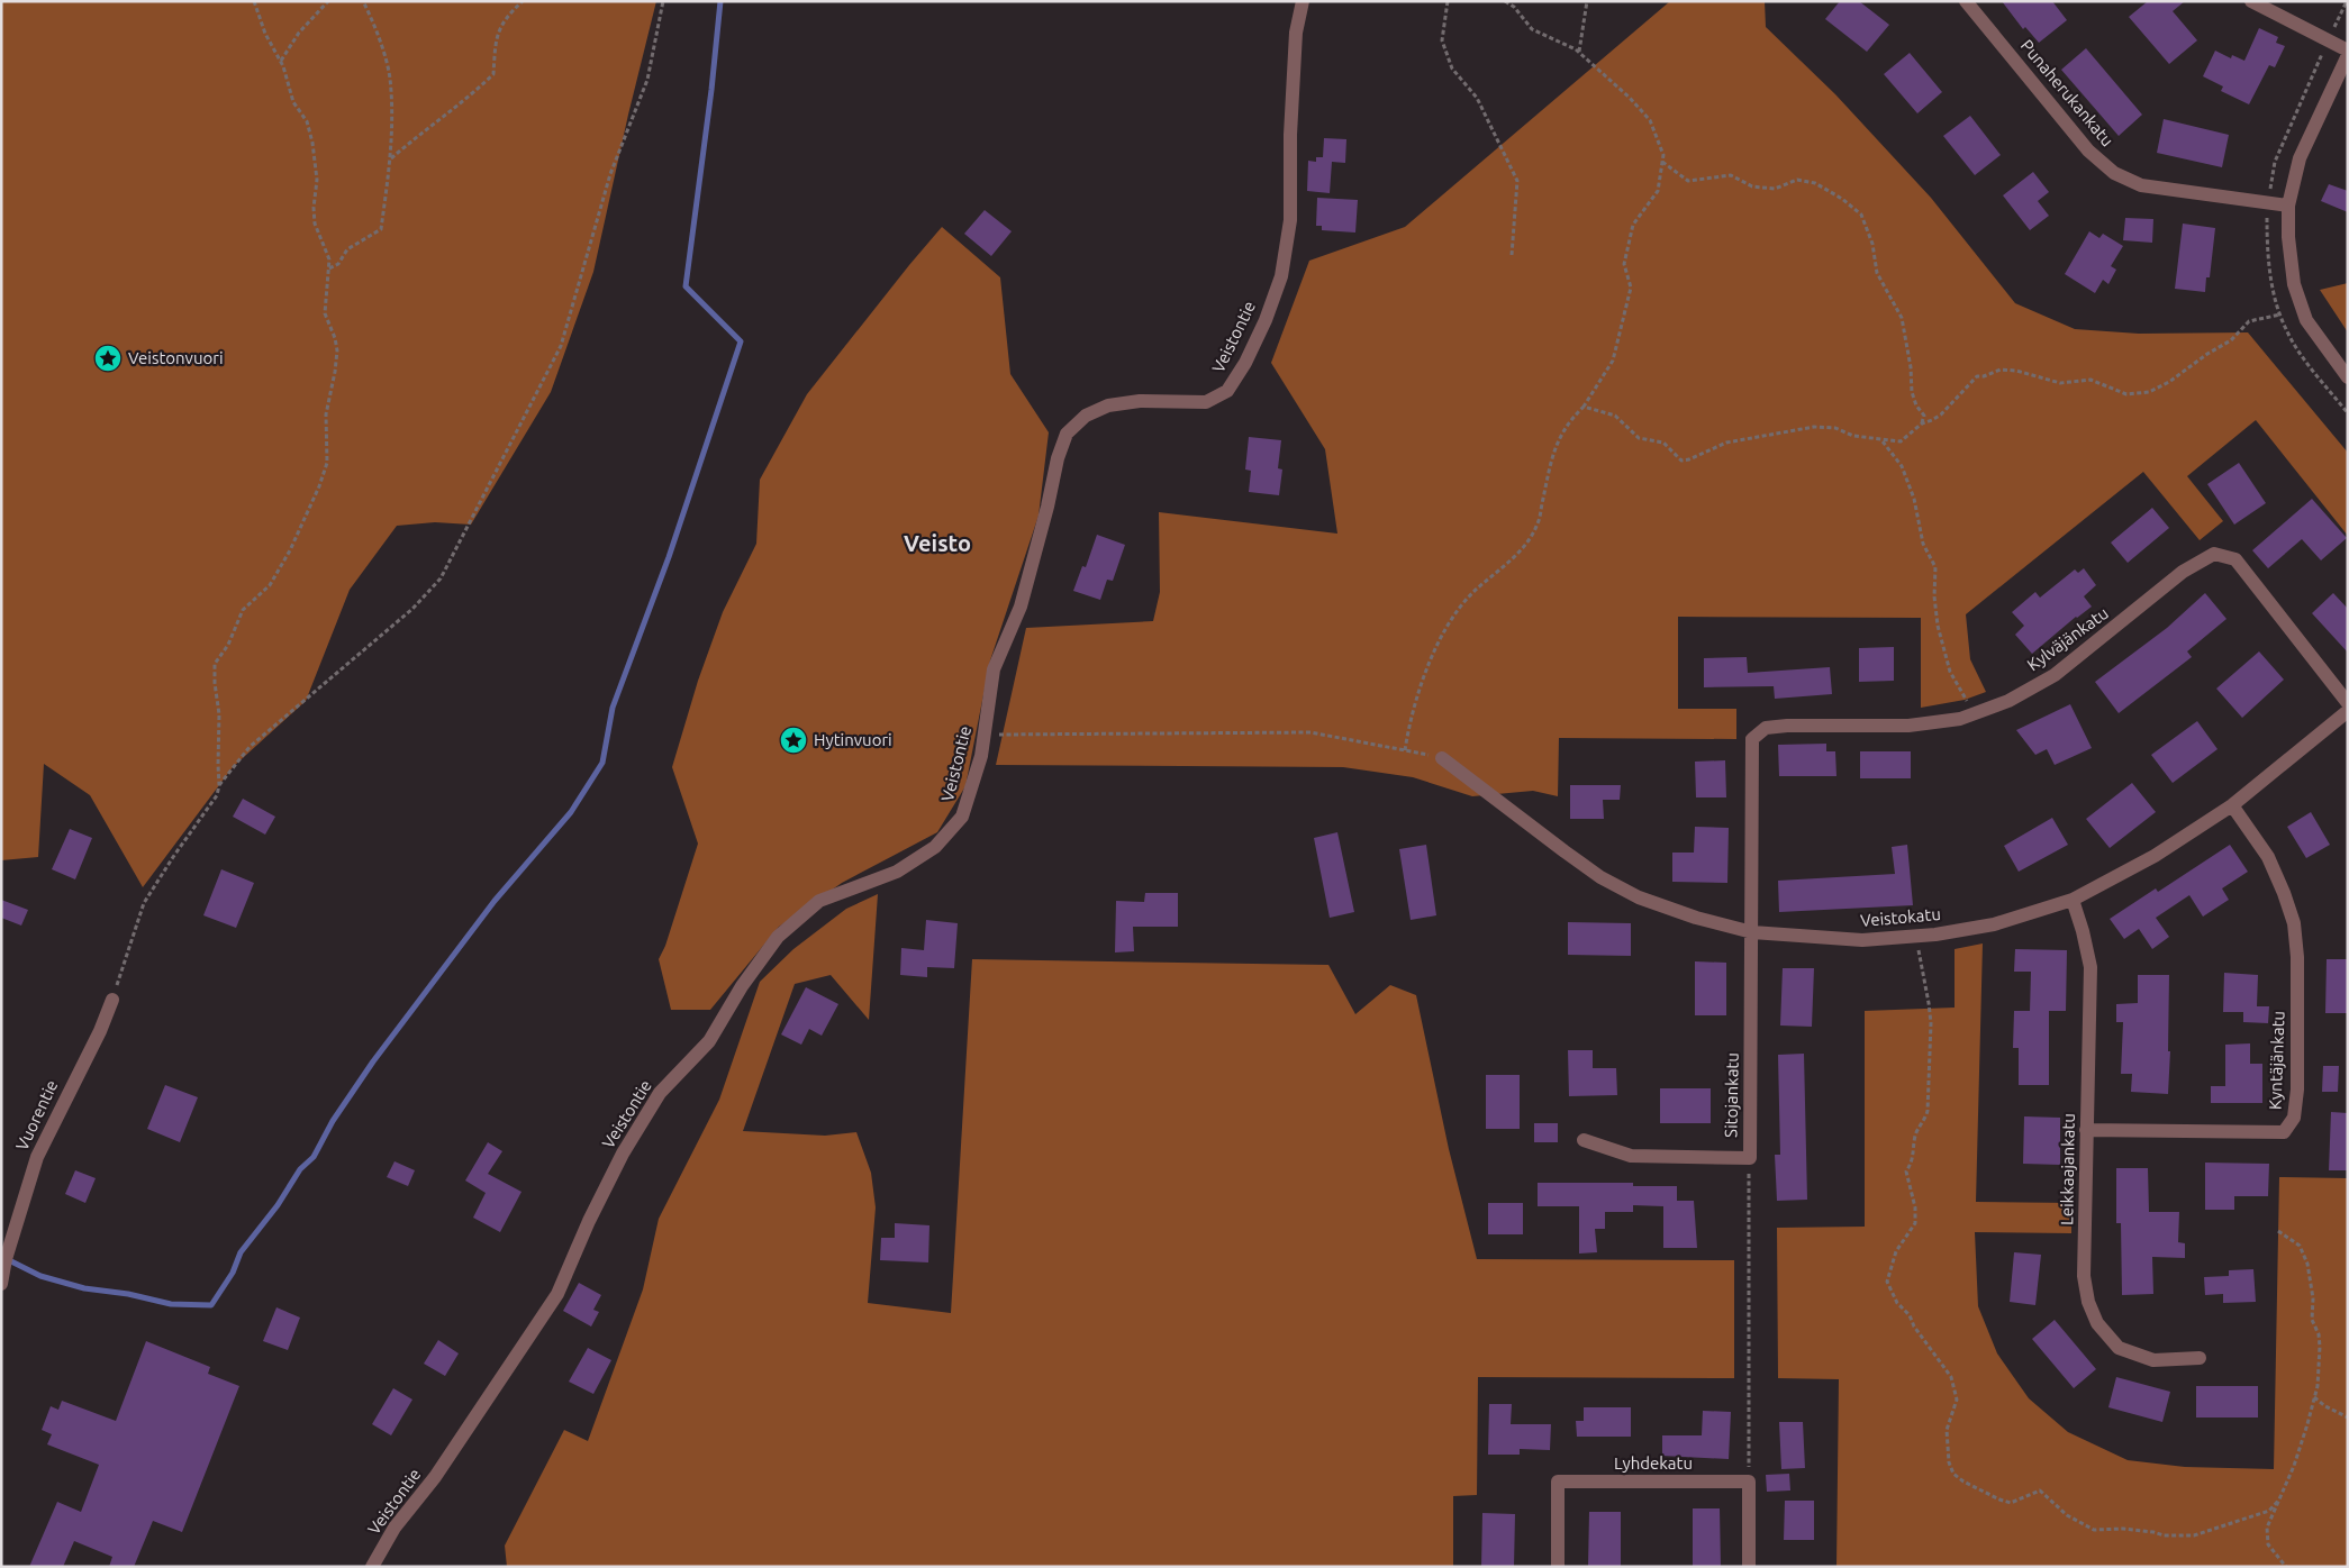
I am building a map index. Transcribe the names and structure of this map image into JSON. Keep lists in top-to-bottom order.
{
  "streets": {
    "street": [
      "Punaherukankatu",
      "Veistontie",
      "Kylväjänkatu",
      "Veistokatu",
      "Kyntäjänkatu",
      "Sitojankatu",
      "Vuorentie",
      "Leikkaajankatu",
      "Lyhdekatu"
    ]
  },
  "crossings": [
    ["Kylväjänkatu", "Veistokatu"],
    ["Kylväjänkatu", "Sitojankatu"],
    ["Veistokatu", "Kyntäjänkatu"],
    ["Veistokatu", "Sitojankatu"],
    ["Veistokatu", "Leikkaajankatu"],
    ["Kyntäjänkatu", "Leikkaajankatu"]
  ],
  "districts": ["Veisto"],
  "places": {
    "place": ["Veistonvuori", "Hytinvuori"]
  }
}
